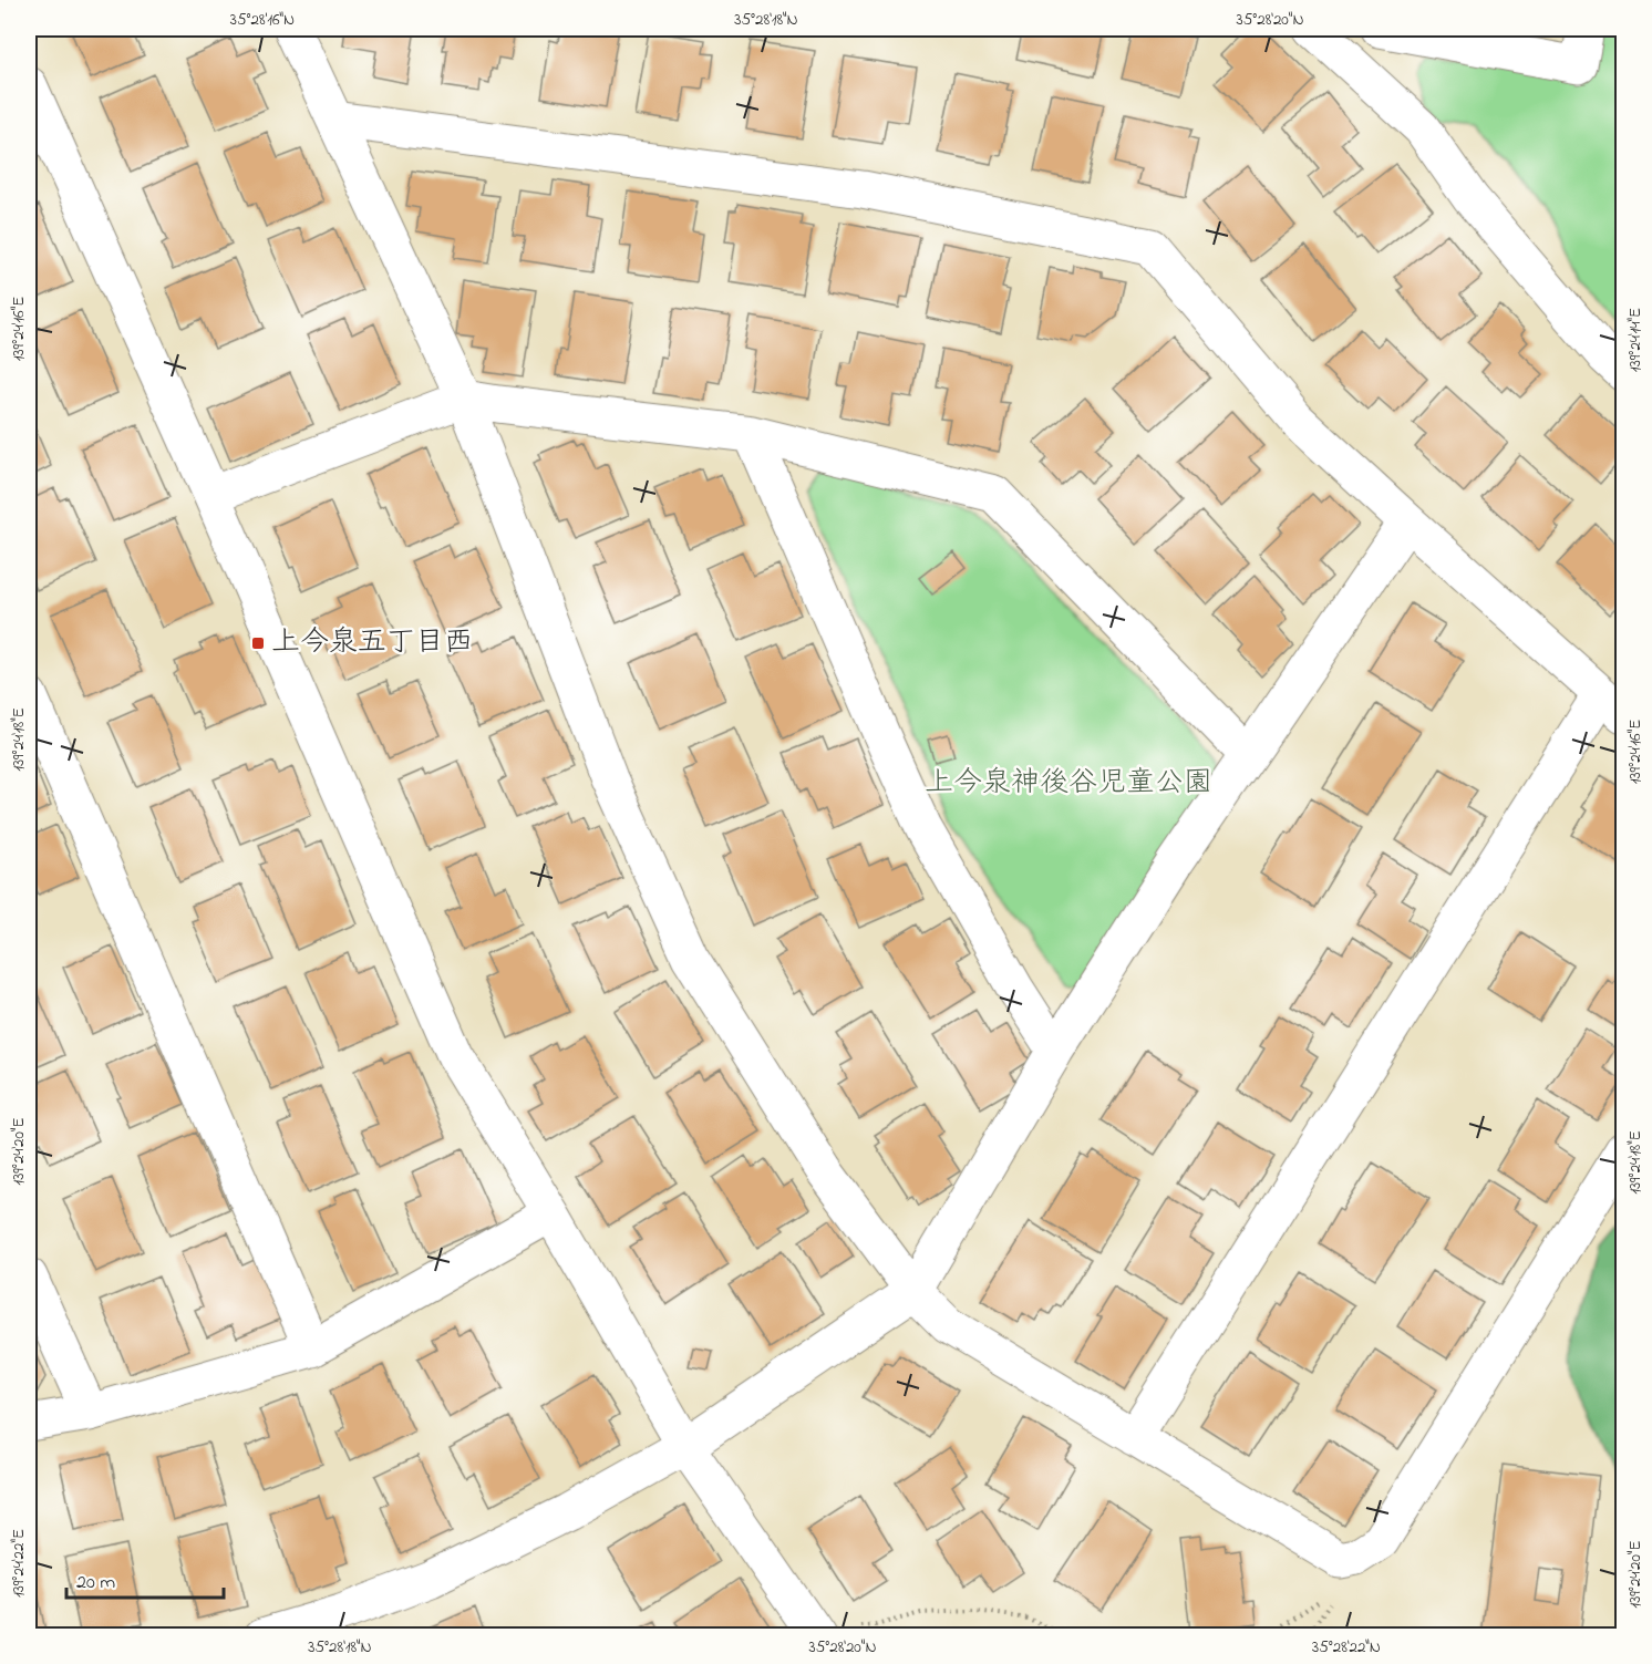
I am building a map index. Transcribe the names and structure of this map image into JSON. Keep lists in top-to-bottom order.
{
  "parks": ["上今泉神後谷児童公園"],
  "places": {
    "transit": ["上今泉五丁目西"]
  },
  "scale_bar": "20 m",
  "coordinates": [
    "35°28'16\"N",
    "35°28'18\"N",
    "35°28'20\"N",
    "139°24'16\"E",
    "139°24'14\"E",
    "139°24'18\"E",
    "139°24'20\"E",
    "139°24'22\"E",
    "35°28'22\"N"
  ]
}
